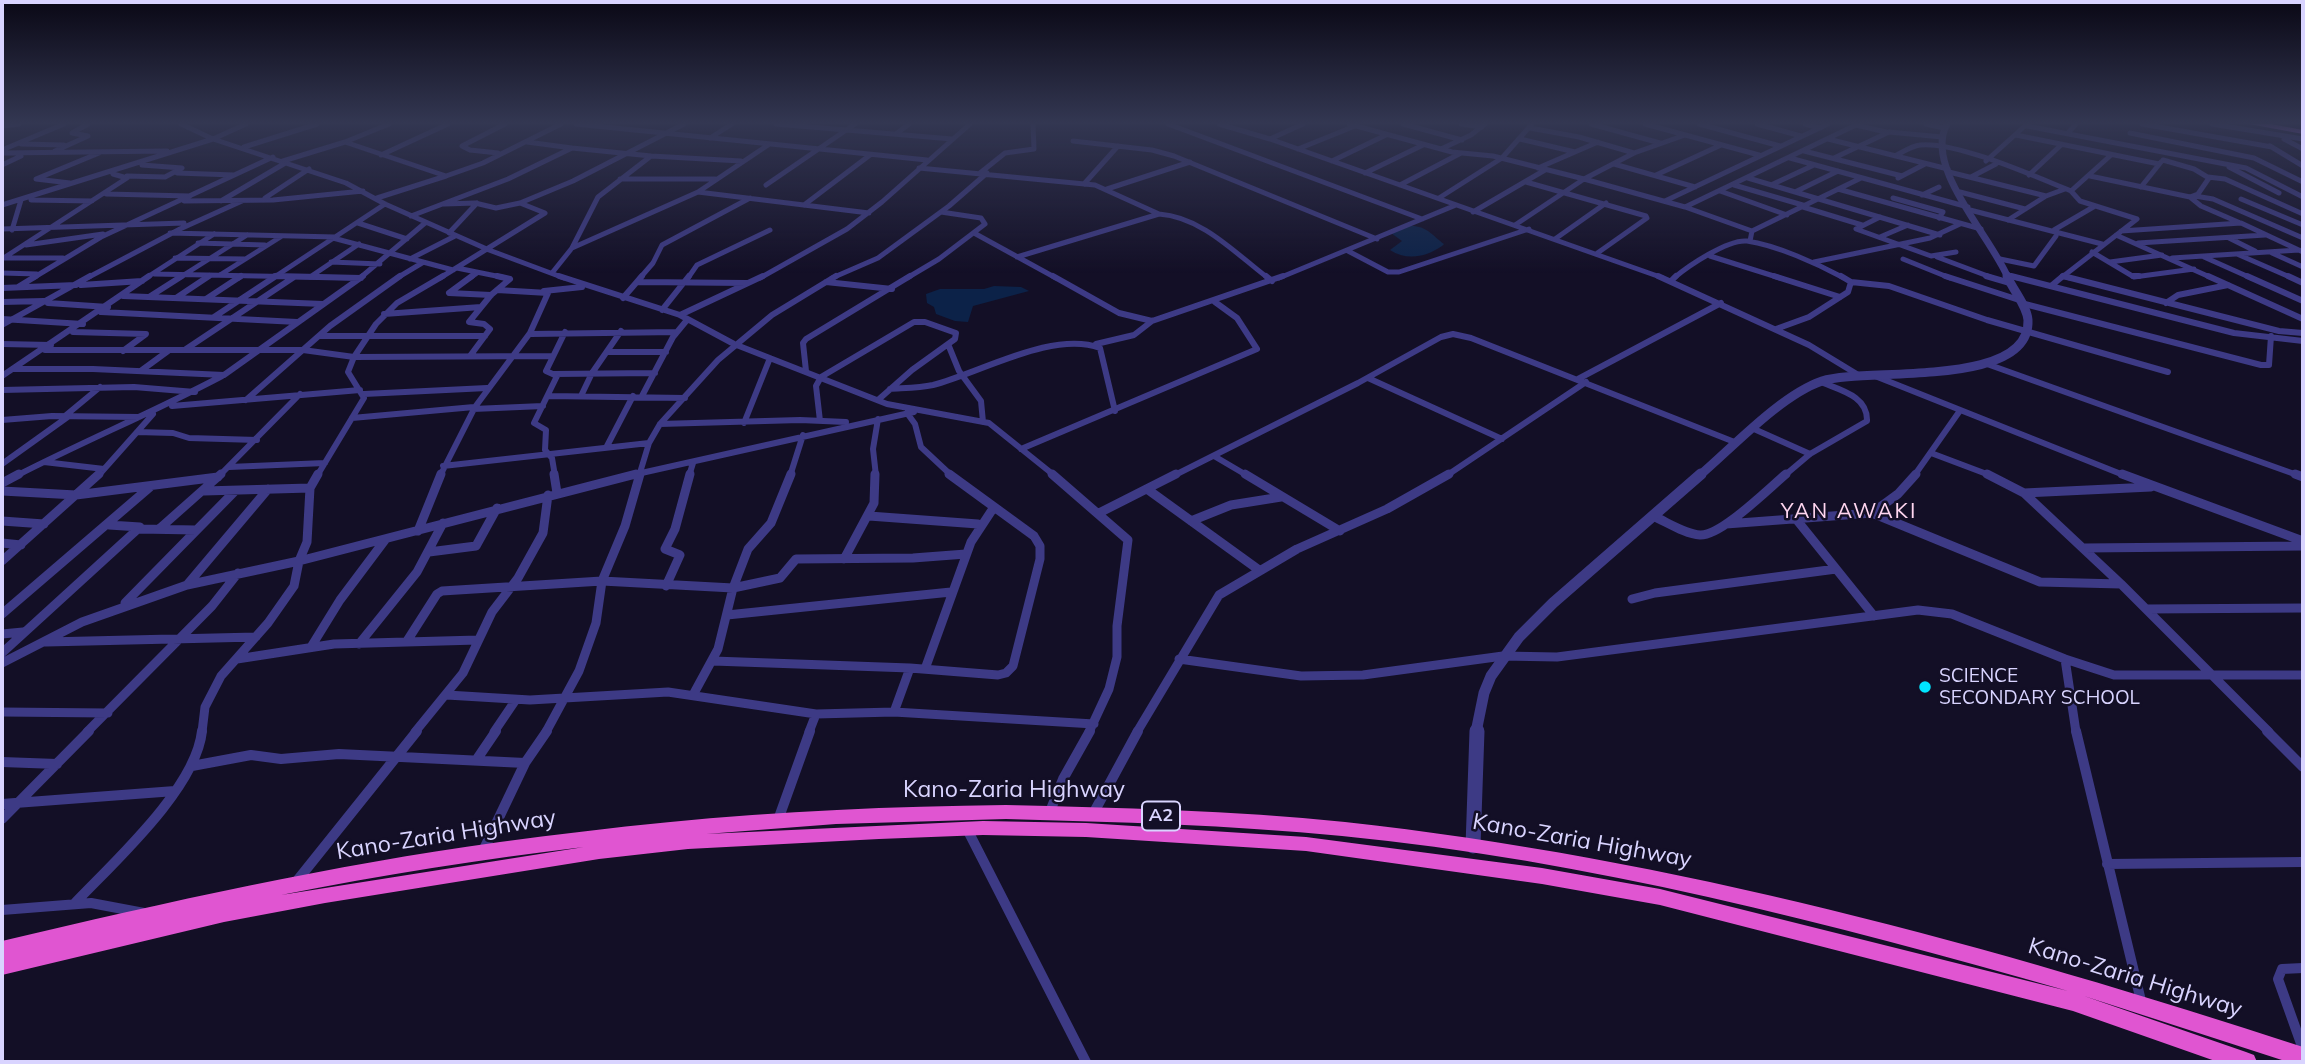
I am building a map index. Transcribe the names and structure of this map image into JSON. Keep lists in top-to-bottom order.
{
  "streets": {
    "highway": ["Kano-Zaria Highway", "A2"]
  },
  "districts": ["YAN AWAKI"],
  "places": ["SCIENCE SECONDARY SCHOOL"]
}
